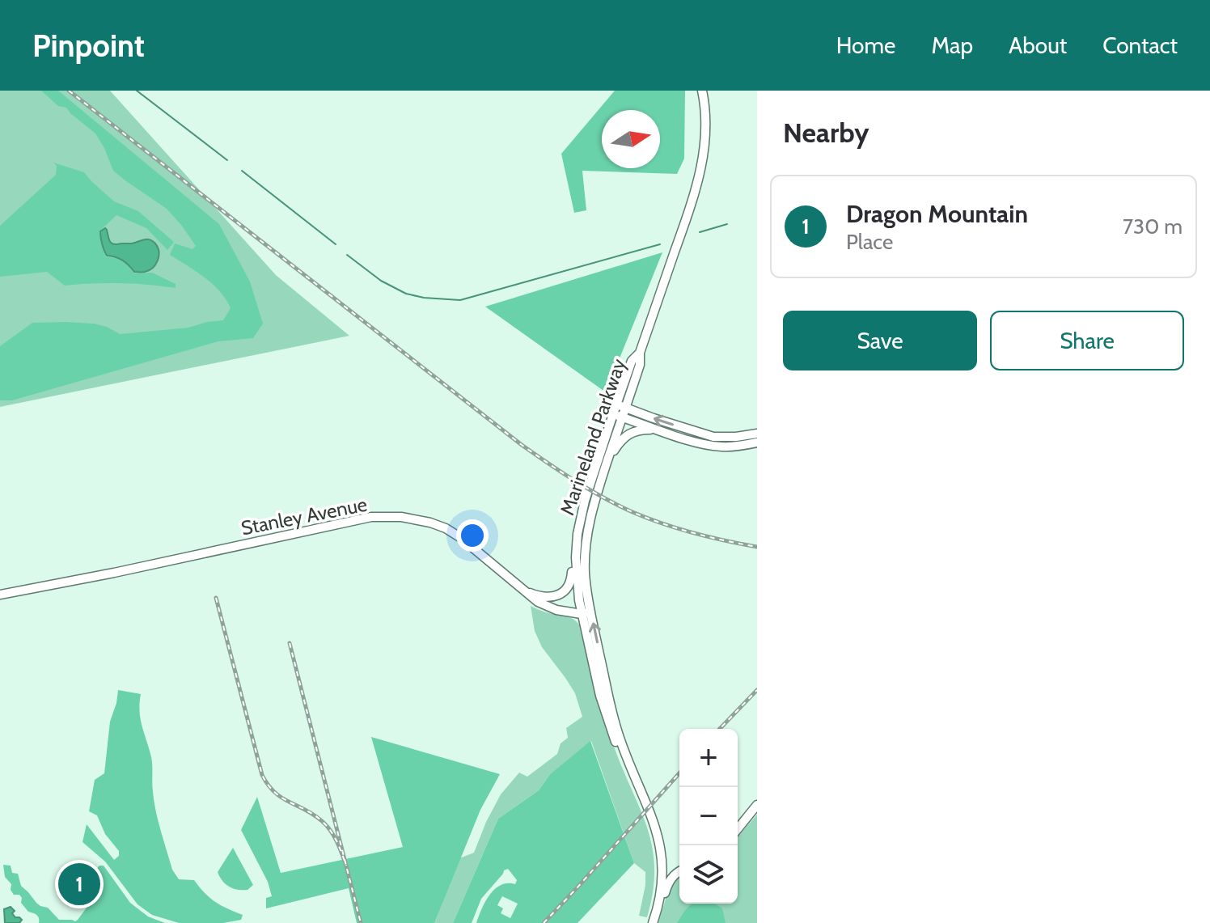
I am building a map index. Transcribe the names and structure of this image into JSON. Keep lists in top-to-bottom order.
{
  "streets": {
    "main road": ["Marineland Parkway", "Stanley Avenue"]
  },
  "crossings": [
    ["Marineland Parkway", "Stanley Avenue"]
  ],
  "north": "right",
  "page": {
    "header": "Pinpoint",
    "nav": [
      "Home",
      "Map",
      "About",
      "Contact"
    ],
    "heading": "Nearby",
    "list": [
      {
        "mark": "1",
        "name": "Dragon Mountain",
        "note": "Place",
        "value": "730 m"
      }
    ],
    "buttons": ["Save", "Share"],
    "map_buttons": ["+", "−"],
    "pins": "1"
  }
}
